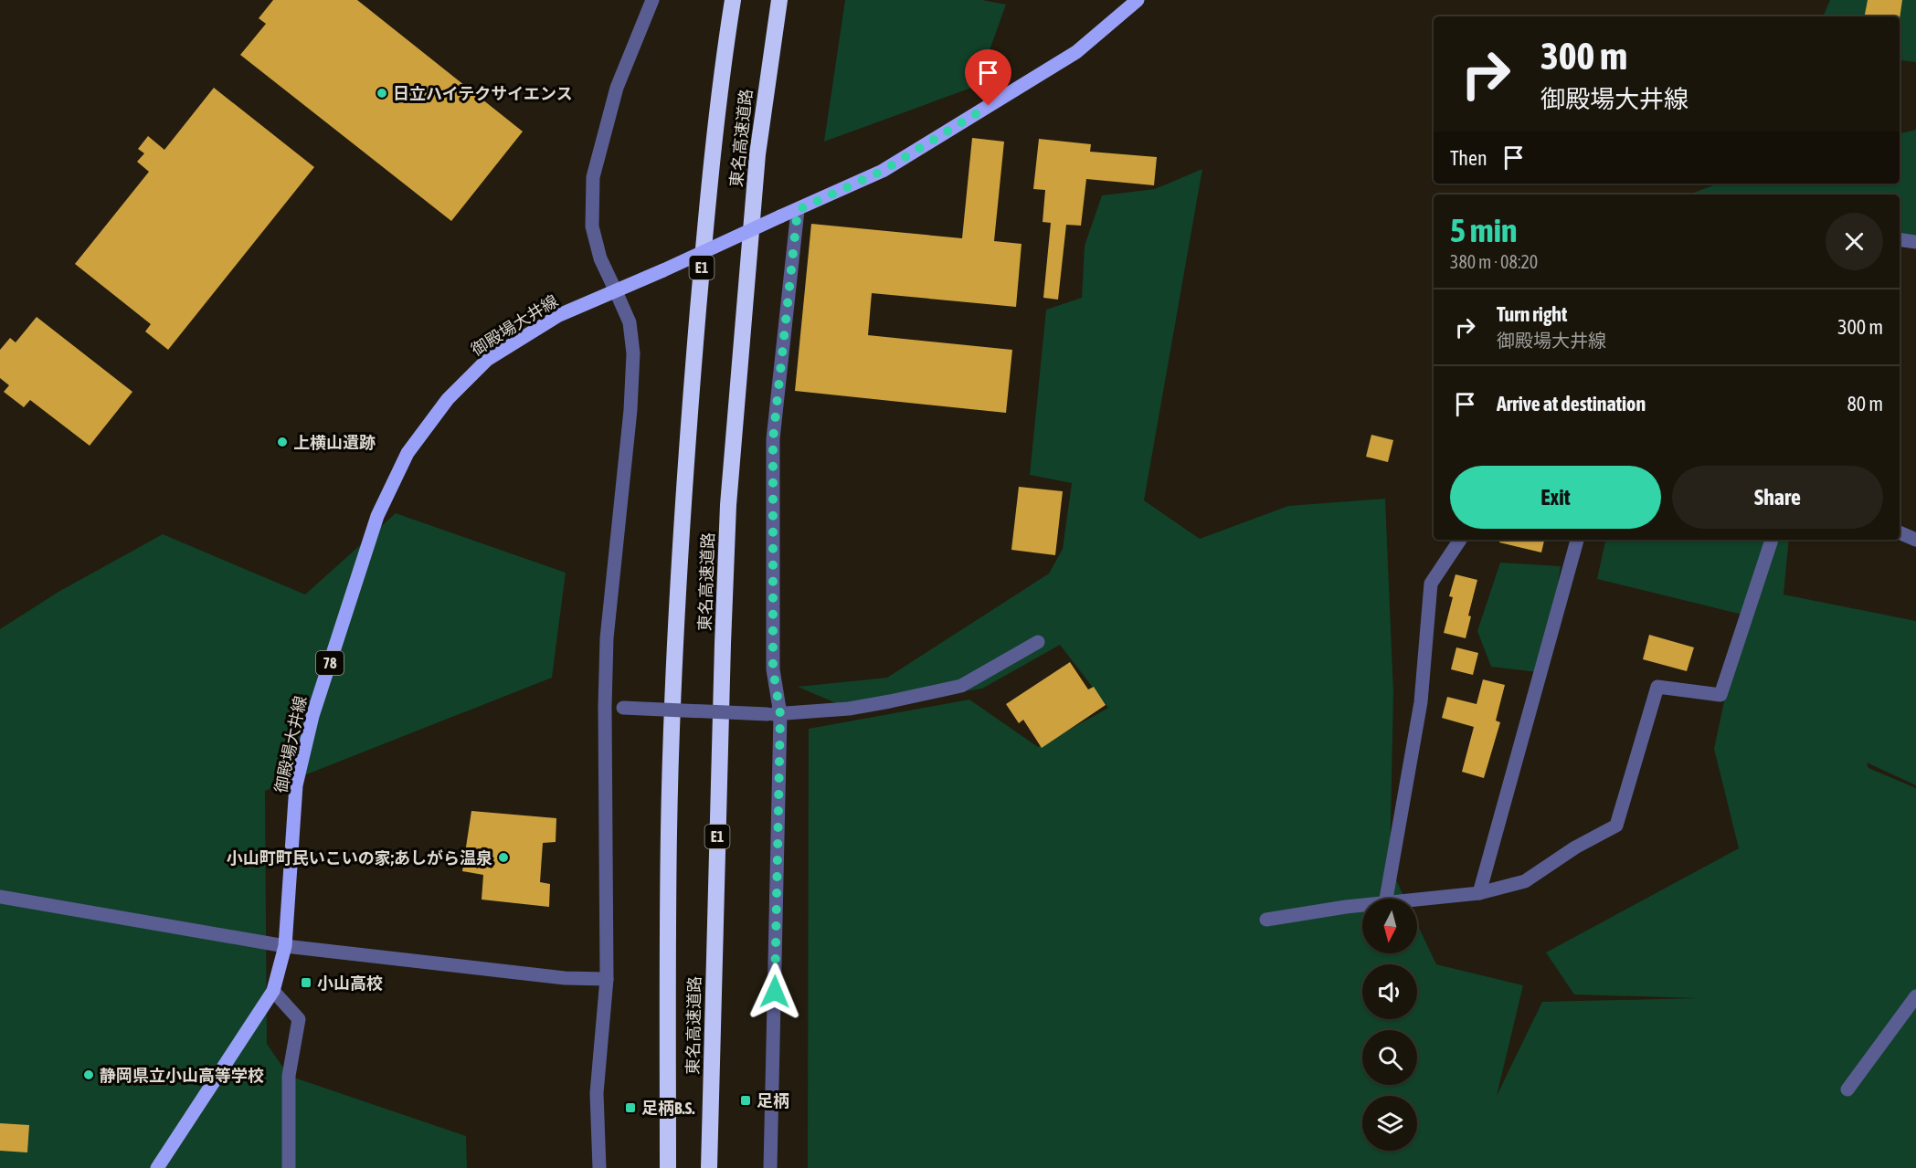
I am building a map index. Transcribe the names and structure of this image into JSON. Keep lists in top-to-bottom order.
{
  "streets": {
    "highway": ["東名高速道路", "E1"],
    "main road": ["御殿場大井線", "78"]
  },
  "places": {
    "other": [
      "日立ハイテクサイエンス",
      "上横山遺跡",
      "小山町町民いこいの家;あしがら温泉",
      "静岡県立小山高等学校"
    ],
    "transit": ["小山高校", "足柄", "足柄B.S."]
  },
  "north": "bottom",
  "page": {
    "turn": ["300 m", "御殿場大井線"],
    "then": "Then",
    "heading": ["5 min", "380 m · 08:20"],
    "list": [
      {
        "name": "Turn right",
        "note": "御殿場大井線",
        "value": "300 m"
      },
      {
        "name": "Arrive at destination",
        "value": "80 m"
      }
    ],
    "buttons": ["Exit", "Share"]
  }
}
